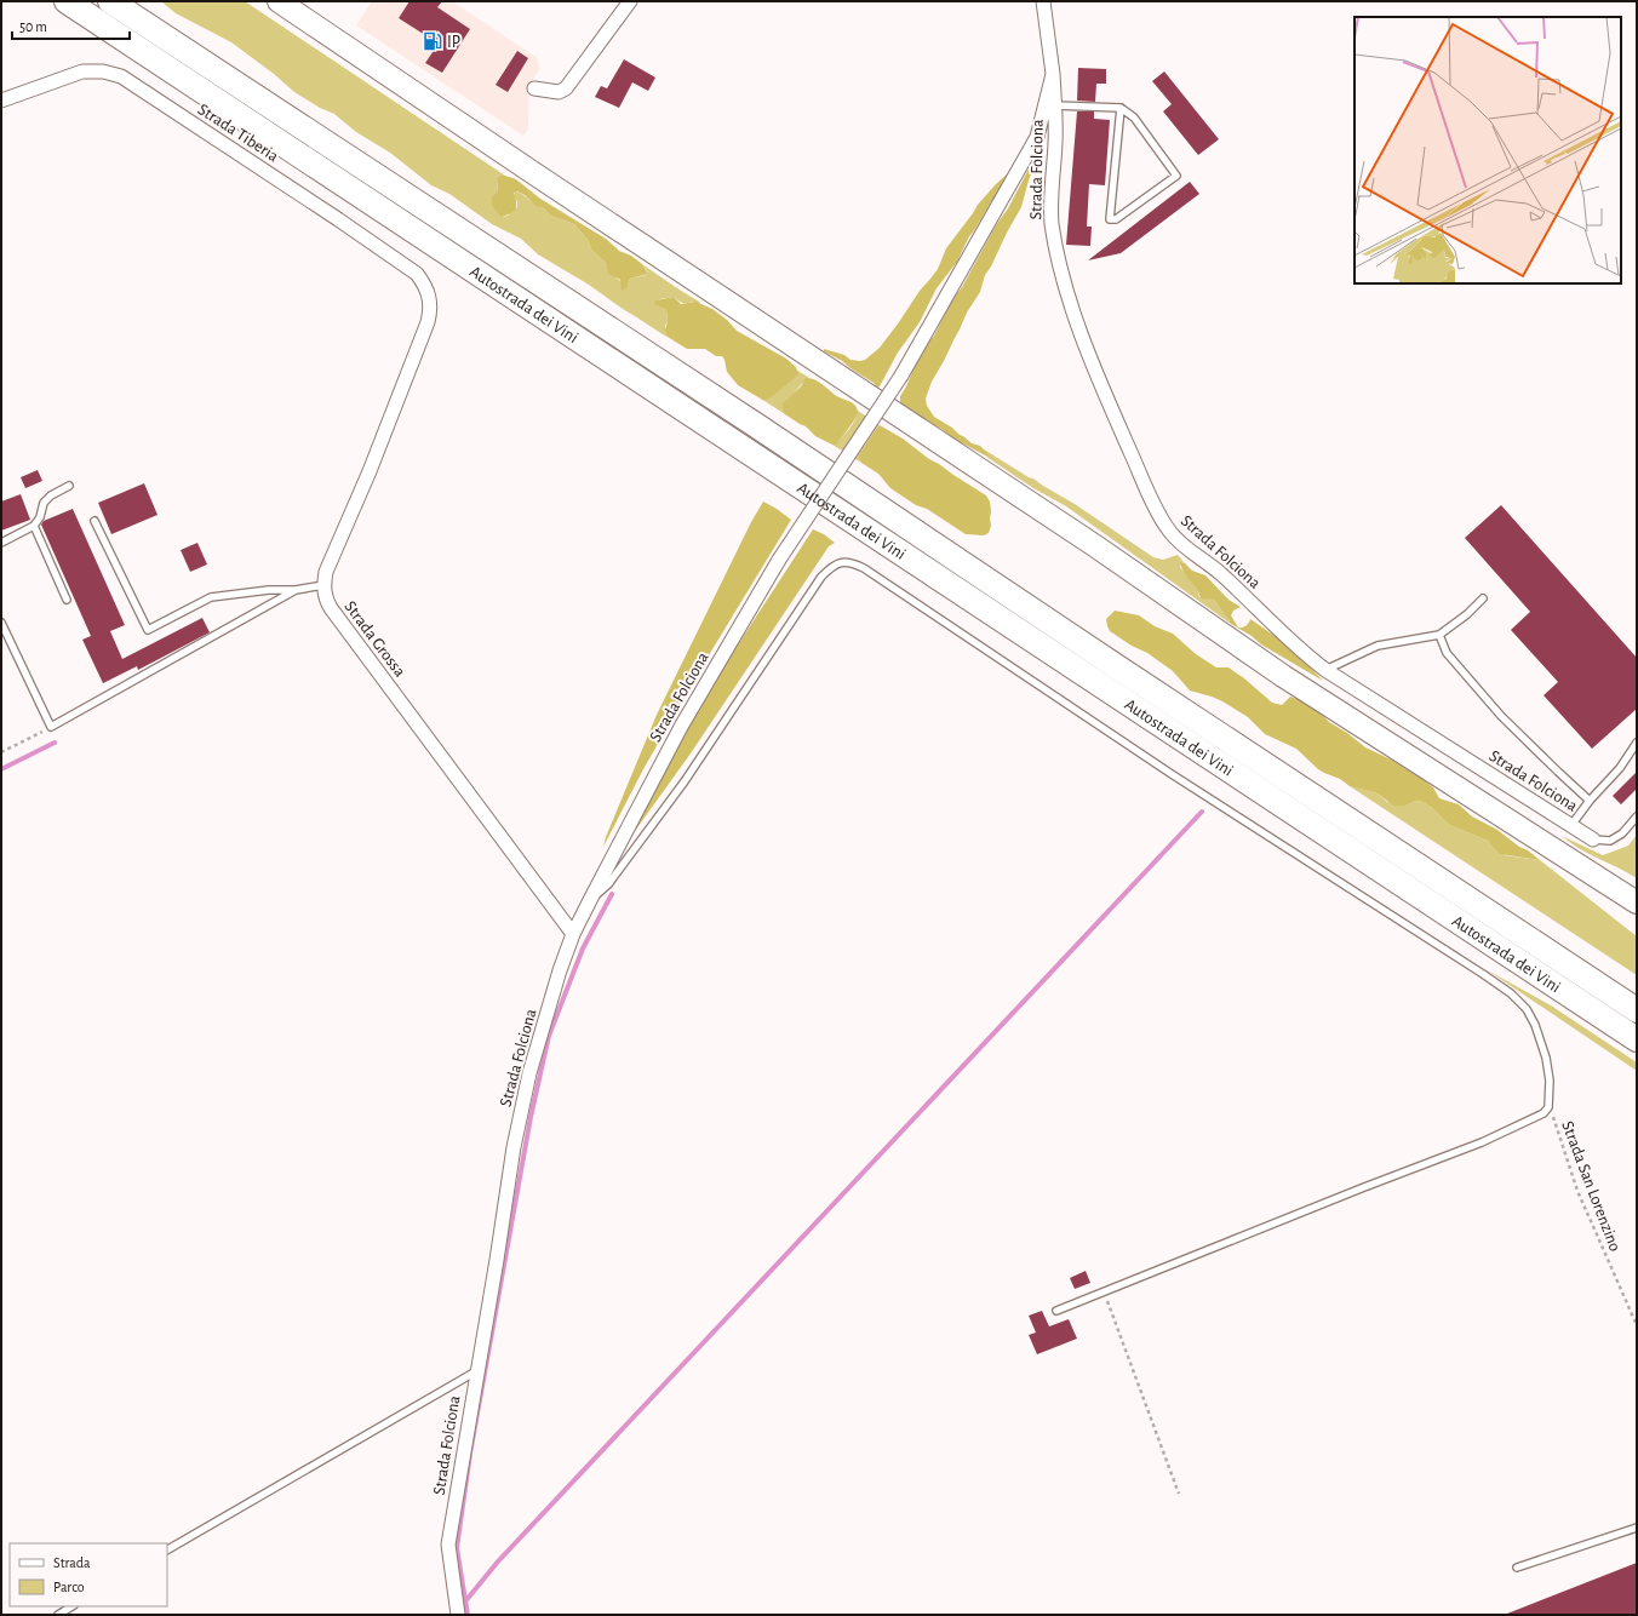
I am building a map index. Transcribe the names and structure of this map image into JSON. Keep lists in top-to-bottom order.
{
  "streets": {
    "highway": ["Autostrada dei Vini"],
    "street": ["Strada Tiberia", "Strada Folciona", "Strada Grossa"],
    "path": ["Strada San Lorenzino"]
  },
  "crossings": [
    ["Strada Tiberia", "Strada Grossa"],
    ["Strada Folciona", "Strada Grossa"]
  ],
  "places": {
    "fuel station": ["IP"]
  },
  "legend": ["Strada", "Parco"],
  "scale_bar": "50 m"
}
